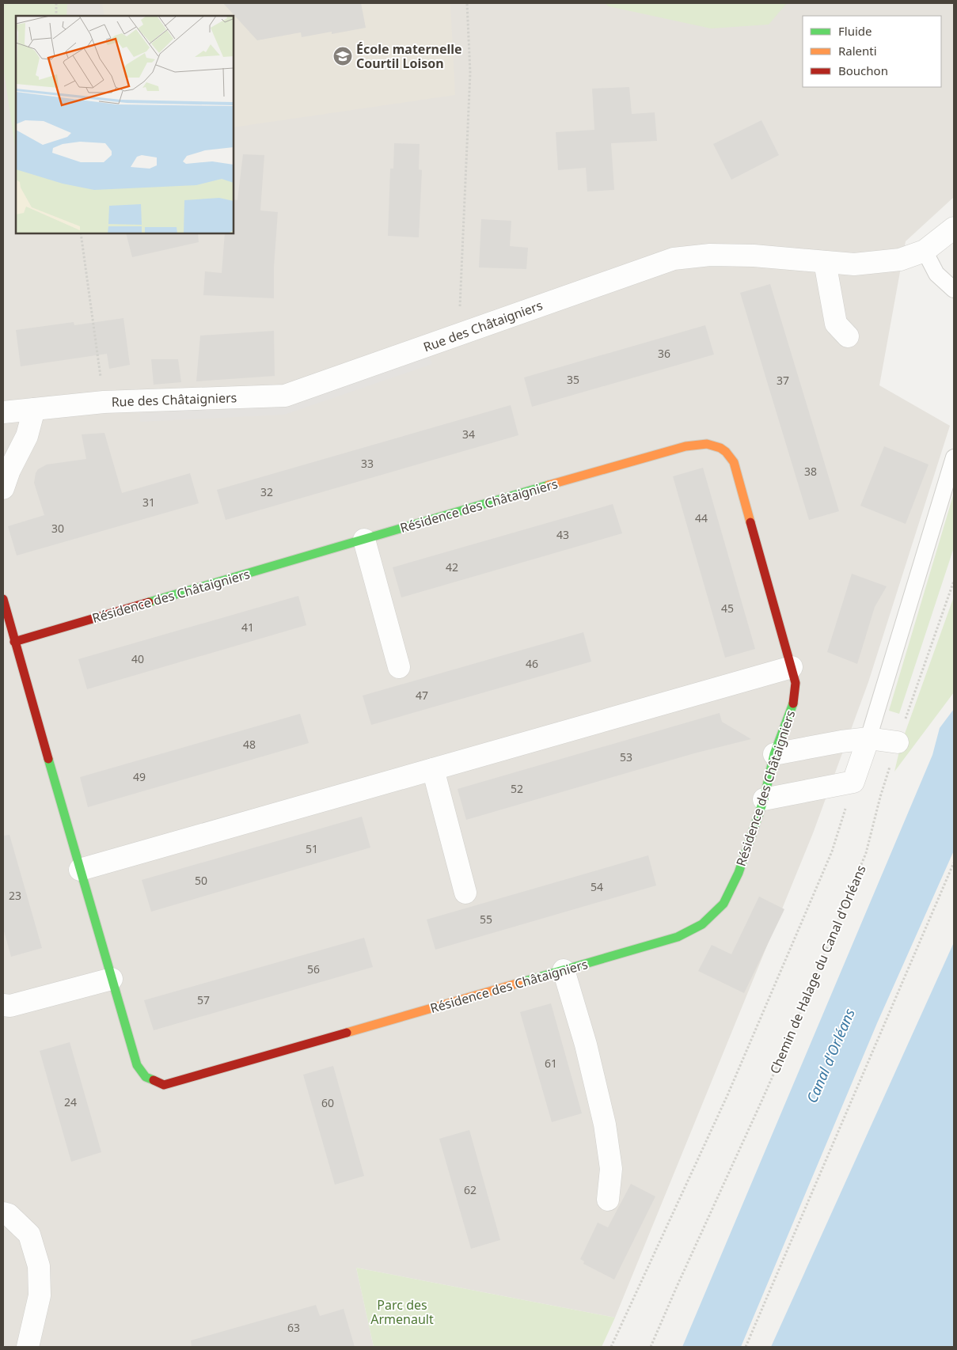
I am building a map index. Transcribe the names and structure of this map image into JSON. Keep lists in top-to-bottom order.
{
  "streets": {
    "street": ["Rue des Châtaigniers", "Résidence des Châtaigniers"],
    "path": ["Chemin de Halage du Canal d'Orléans"]
  },
  "water": ["Canal d'Orléans"],
  "parks": ["Parc des Armenault"],
  "places": {
    "school or university": ["École maternelle Courtil Loison"]
  },
  "house_numbers": [
    "36",
    "35",
    "37",
    "34",
    "33",
    "38",
    "32",
    "31",
    "44",
    "30",
    "43",
    "42",
    "45",
    "41",
    "40",
    "46",
    "47",
    "48",
    "53",
    "49",
    "52",
    "51",
    "50",
    "54",
    "23",
    "55",
    "56",
    "57",
    "61",
    "24",
    "60",
    "62",
    "63"
  ],
  "legend": ["Fluide", "Ralenti", "Bouchon"]
}
